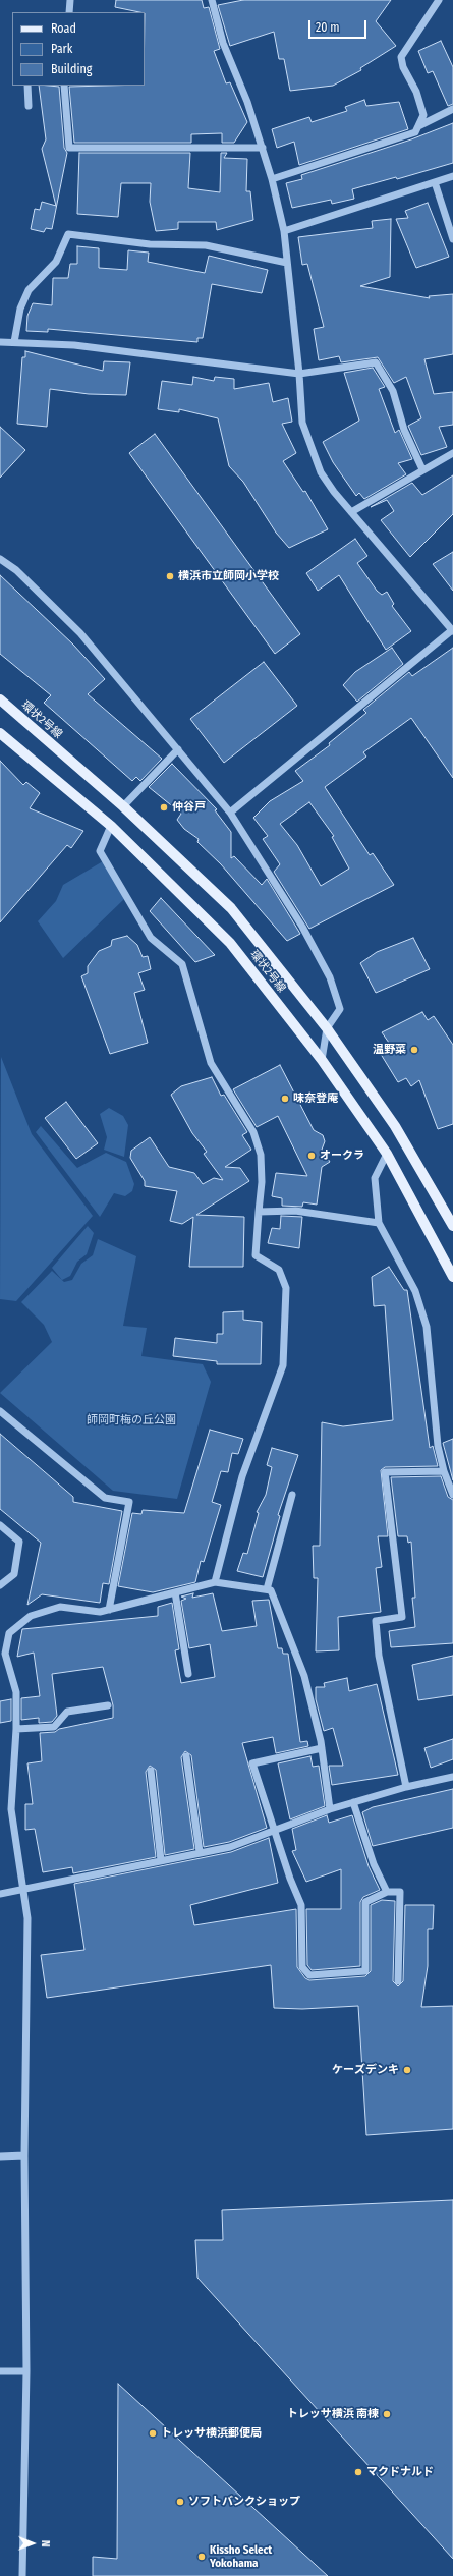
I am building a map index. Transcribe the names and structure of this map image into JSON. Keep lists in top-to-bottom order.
{
  "streets": {
    "main road": ["環状2号線"]
  },
  "parks": ["師岡町梅の丘公園"],
  "places": [
    "横浜市立師岡小学校",
    "仲谷戸",
    "温野菜",
    "味奈登庵",
    "オークラ",
    "ケーズデンキ",
    "トレッサ横浜 南棟",
    "トレッサ横浜郵便局",
    "マクドナルド",
    "ソフトバンクショップ",
    "Kissho Select Yokohama"
  ],
  "legend": ["Road", "Park", "Building"],
  "scale_bar": "20 m",
  "north": "right"
}
